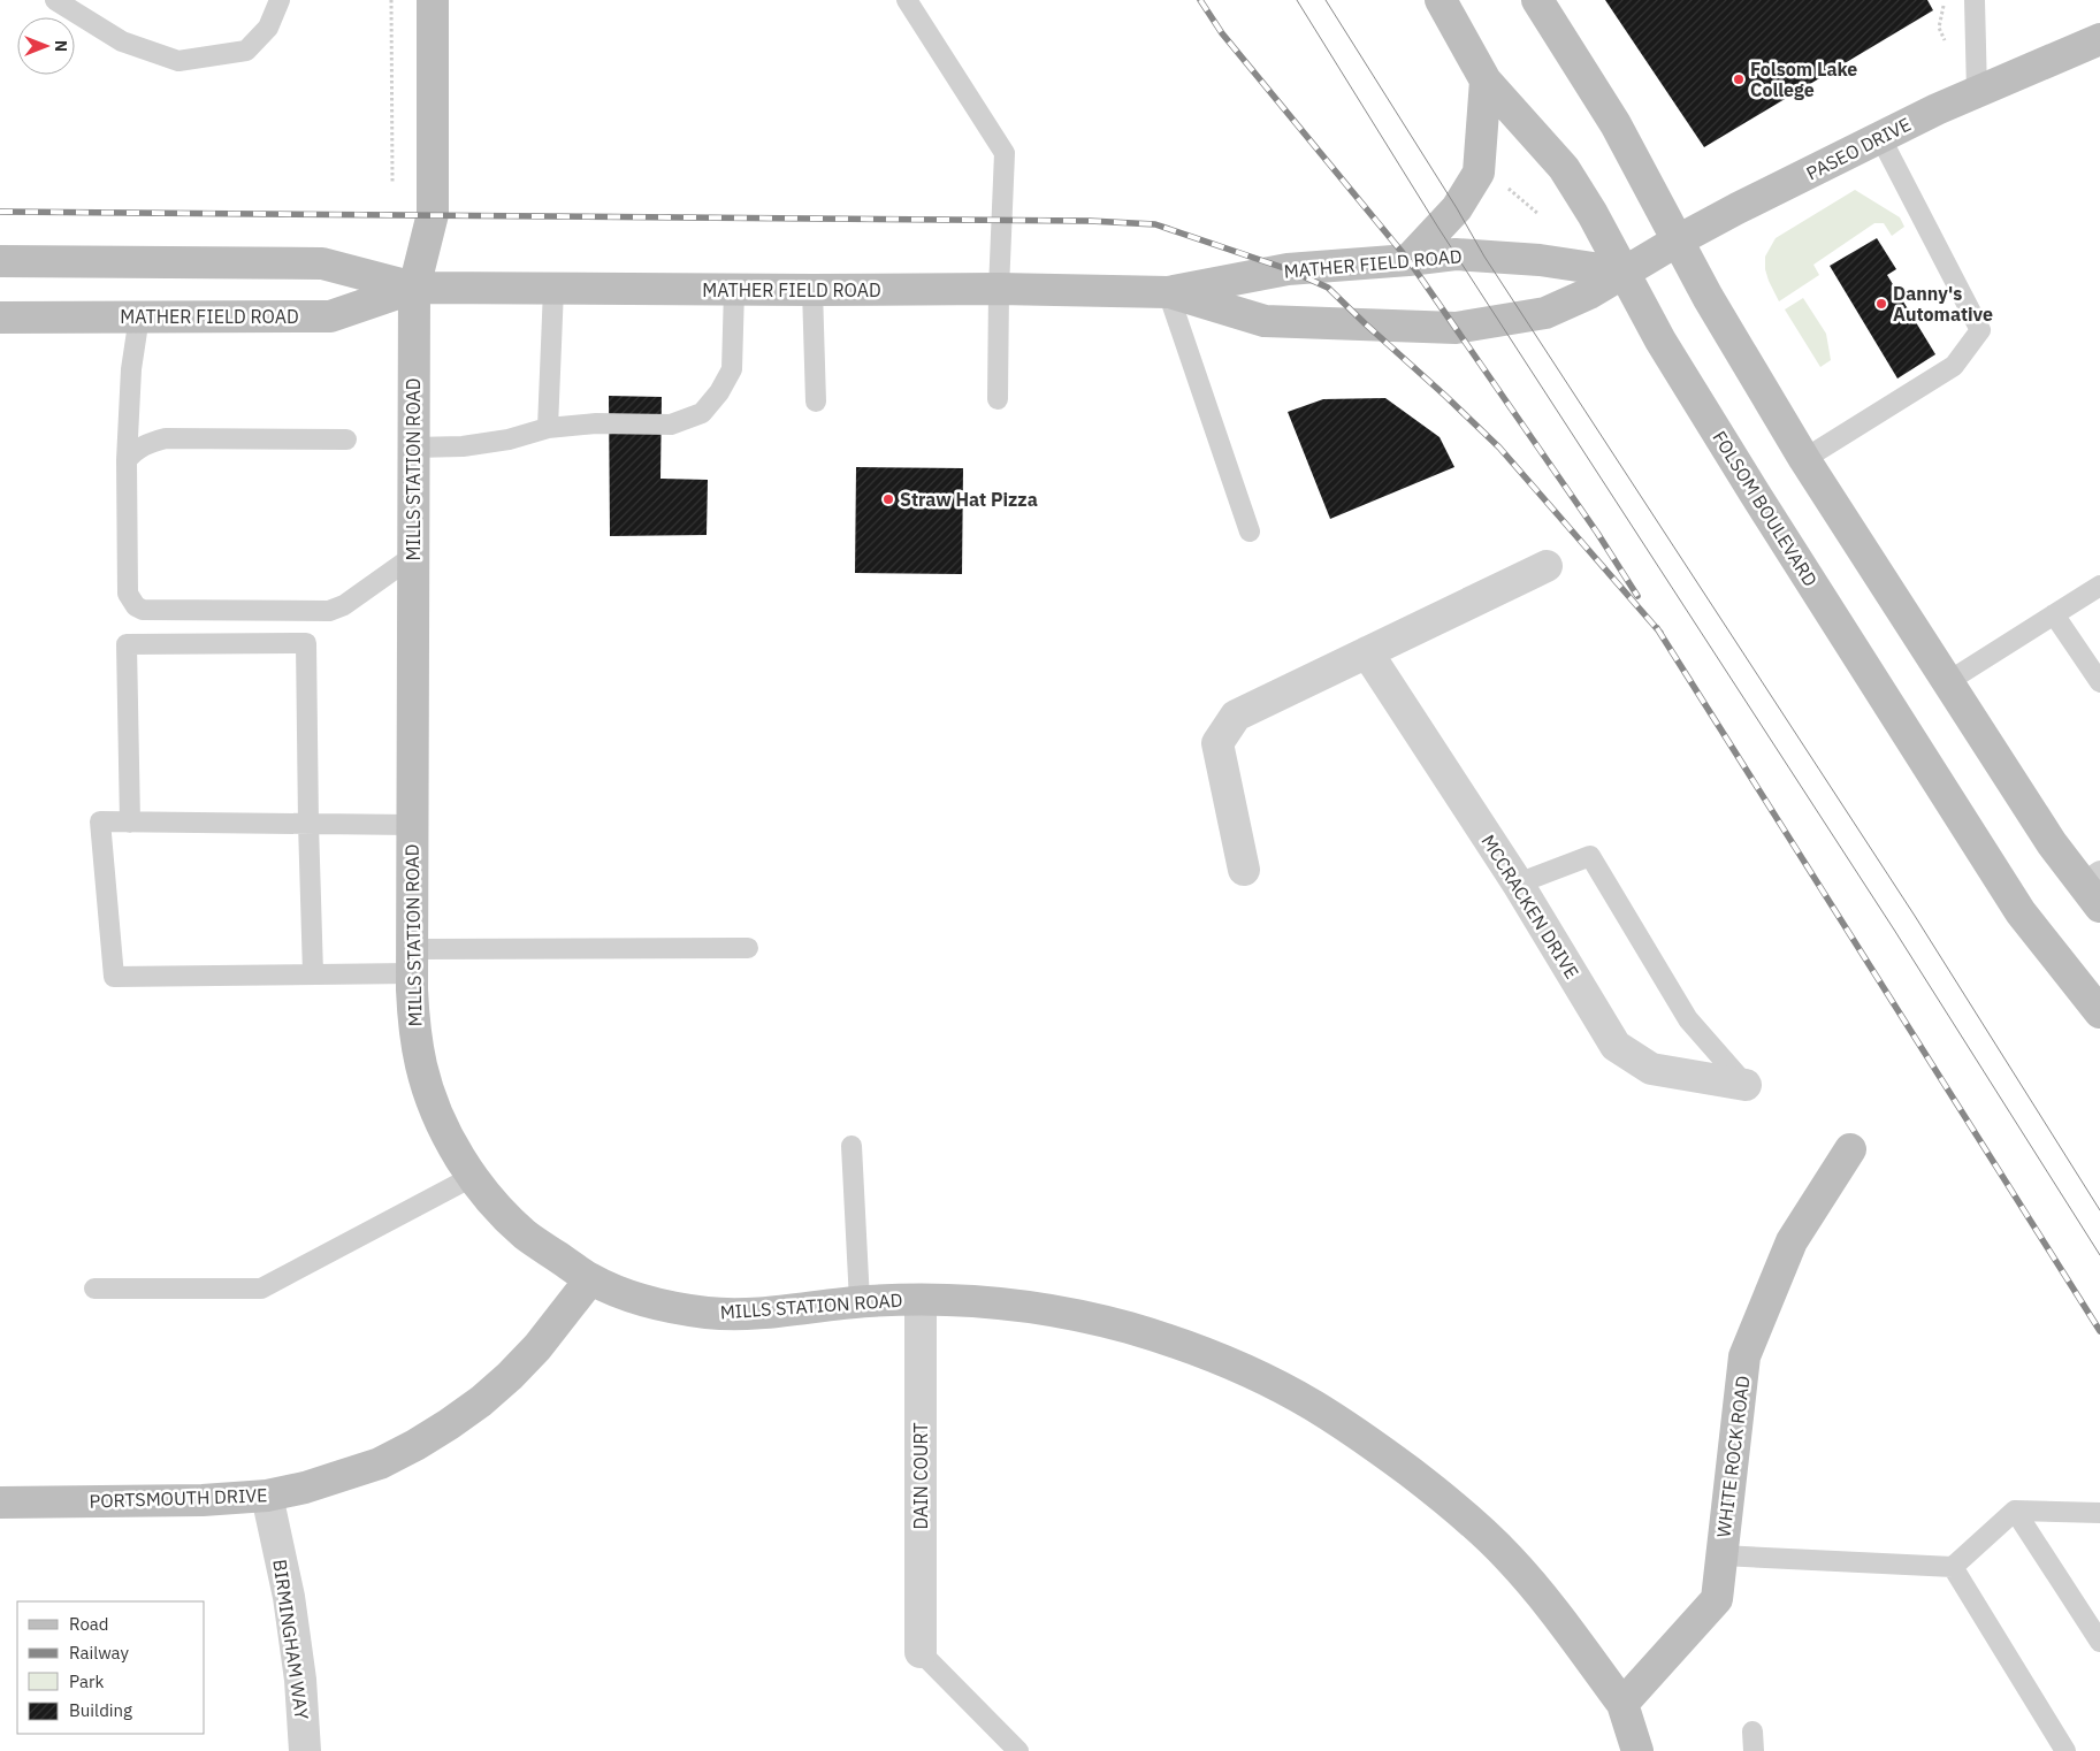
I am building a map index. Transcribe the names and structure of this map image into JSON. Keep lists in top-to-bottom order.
{
  "streets": {
    "main road": [
      "PASEO DRIVE",
      "MATHER FIELD ROAD",
      "MILLS STATION ROAD",
      "FOLSOM BOULEVARD",
      "WHITE ROCK ROAD",
      "PORTSMOUTH DRIVE"
    ],
    "street": ["MCCRACKEN DRIVE", "DAIN COURT", "BIRMINGHAM WAY"]
  },
  "crossings": [
    ["PASEO DRIVE", "MATHER FIELD ROAD"],
    ["PASEO DRIVE", "FOLSOM BOULEVARD"],
    ["MATHER FIELD ROAD", "MILLS STATION ROAD"],
    ["MATHER FIELD ROAD", "FOLSOM BOULEVARD"],
    ["MILLS STATION ROAD", "WHITE ROCK ROAD"],
    ["MILLS STATION ROAD", "DAIN COURT"],
    ["MILLS STATION ROAD", "PORTSMOUTH DRIVE"],
    ["PORTSMOUTH DRIVE", "BIRMINGHAM WAY"]
  ],
  "places": ["Folsom Lake College", "Danny's Automative", "Straw Hat Pizza"],
  "legend": [
    "Road",
    "Railway",
    "Park",
    "Building"
  ],
  "north": "right"
}
